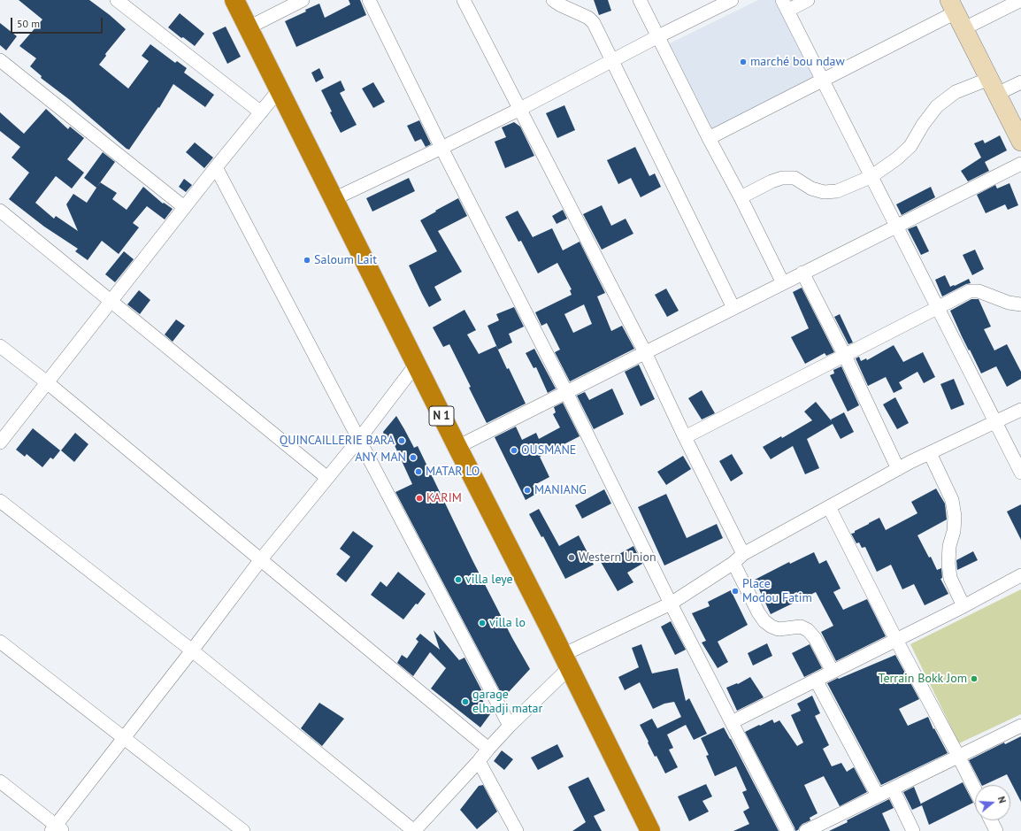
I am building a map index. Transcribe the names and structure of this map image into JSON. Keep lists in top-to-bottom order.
{
  "streets": {
    "highway": ["N 1"]
  },
  "places": [
    "marché bou ndaw",
    "Saloum Lait",
    "QUINCAILLERIE BARA",
    "OUSMANE",
    "ANY MAN",
    "MATAR LO",
    "MANIANG",
    "KARIM",
    "Western Union",
    "villa leye",
    "Place Modou Fatim",
    "villa lo",
    "Terrain Bokk Jom",
    "garage elhadji matar"
  ],
  "scale_bar": "50 m",
  "north": "right"
}
